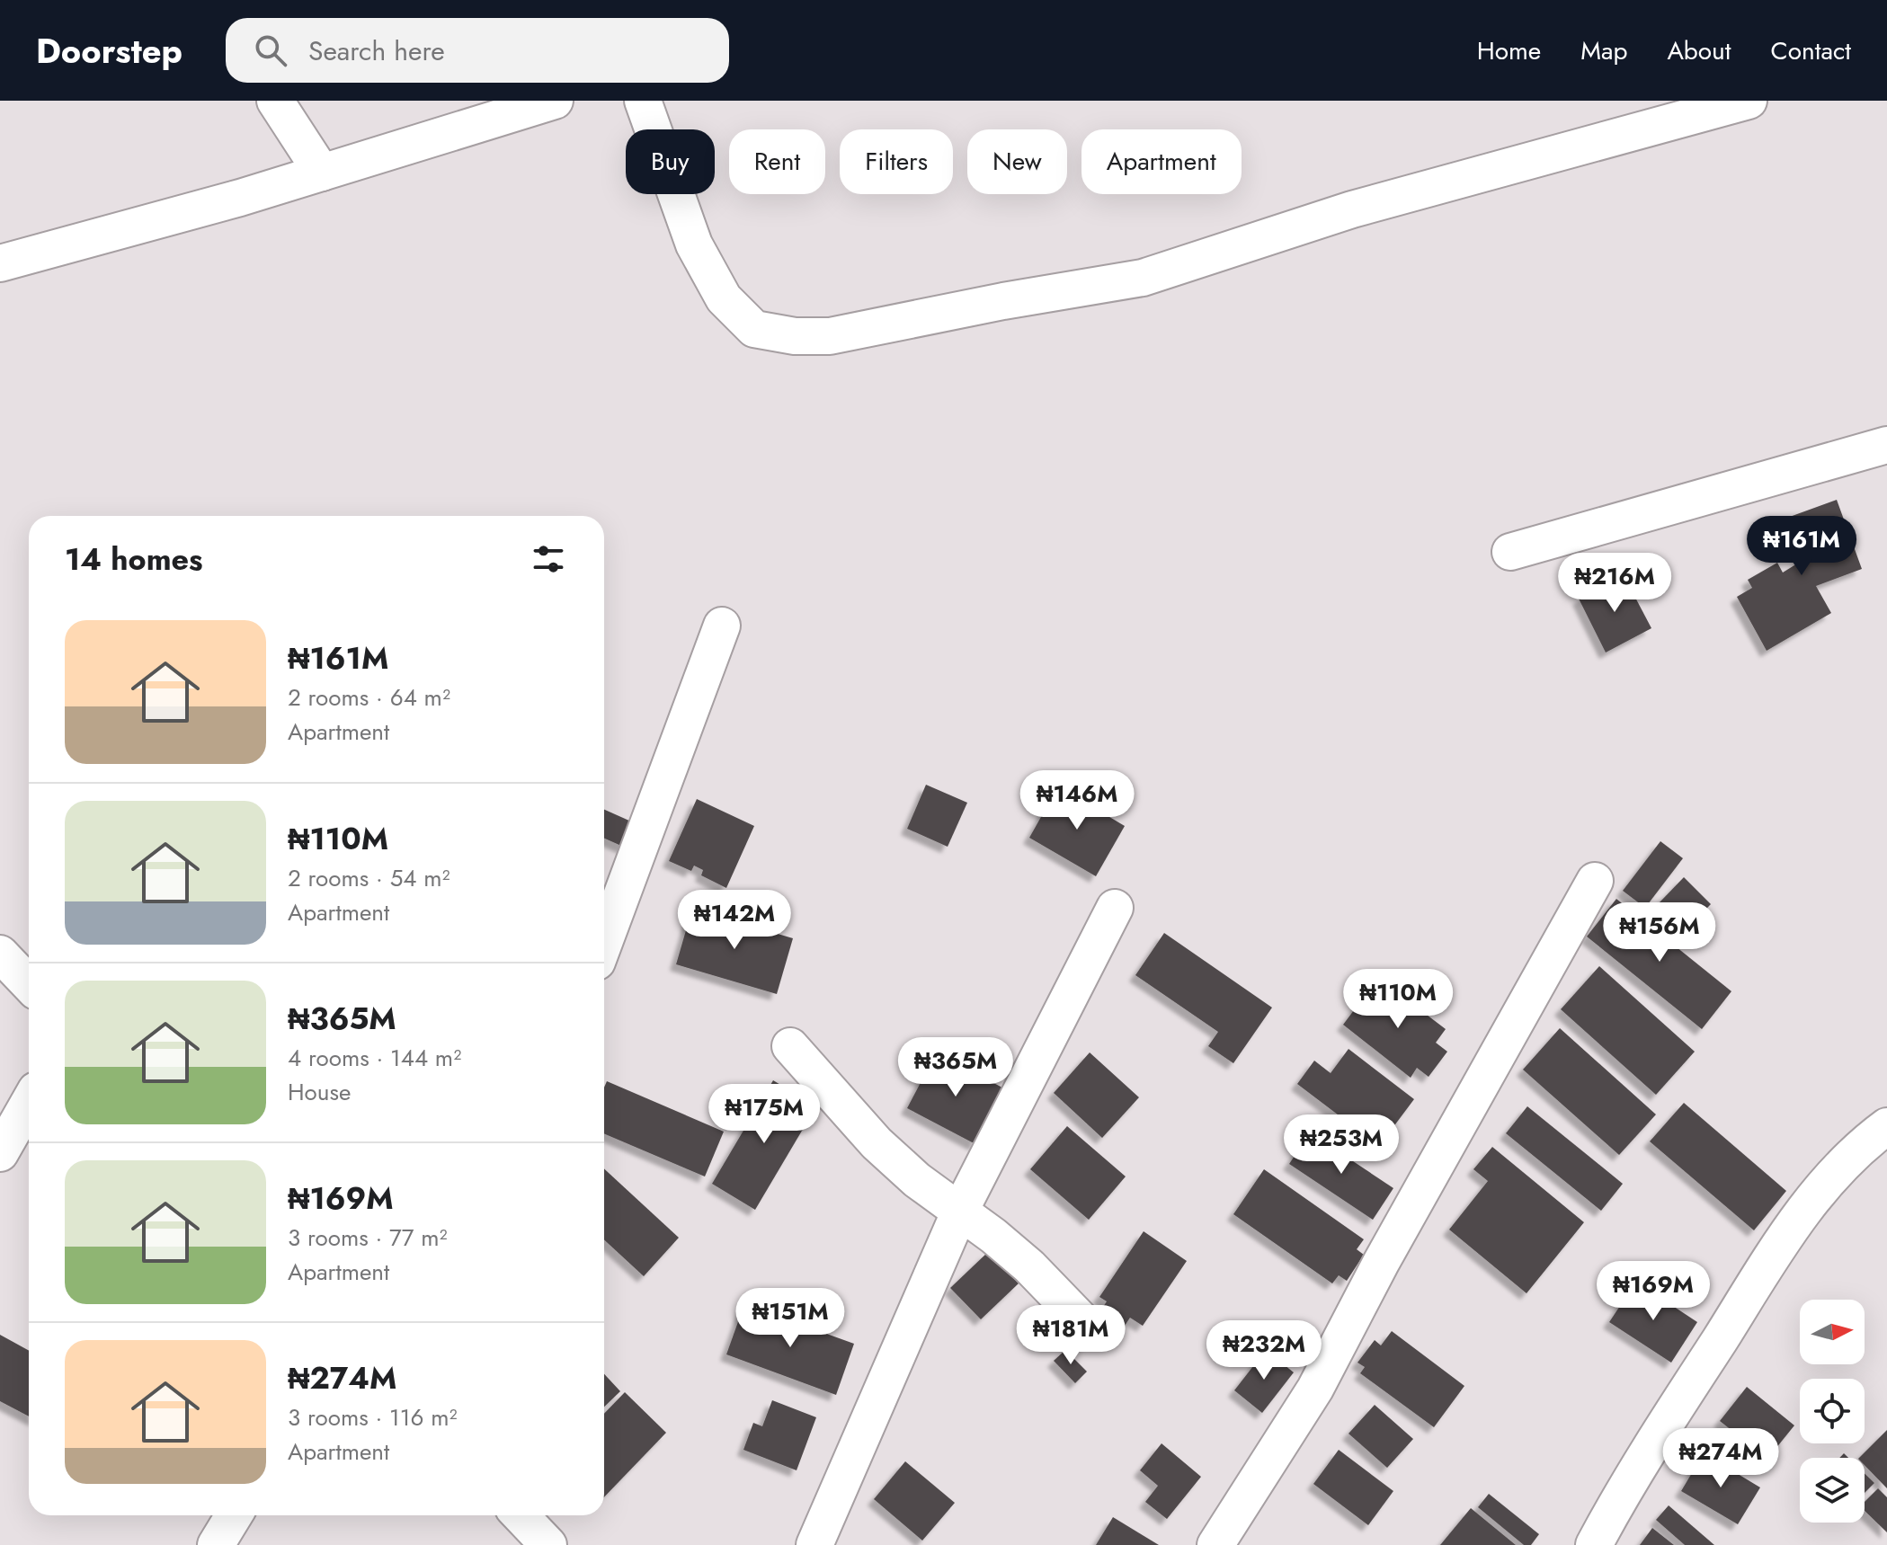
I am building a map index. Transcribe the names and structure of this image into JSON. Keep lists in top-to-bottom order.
{
  "north": "right",
  "page": {
    "header": "Doorstep",
    "search": "Search here",
    "nav": [
      "Home",
      "Map",
      "About",
      "Contact"
    ],
    "chip": [
      "Buy",
      "Rent",
      "Filters",
      "New",
      "Apartment"
    ],
    "price": [
      "₦161M",
      "₦216M",
      "₦146M",
      "₦142M",
      "₦156M",
      "₦110M",
      "₦365M",
      "₦175M",
      "₦253M",
      "₦169M",
      "₦151M",
      "₦181M",
      "₦232M",
      "₦274M"
    ],
    "heading": "14 homes",
    "list": [
      {
        "name": "₦161M",
        "note": "2 rooms · 64 m² · Apartment"
      },
      {
        "name": "₦110M",
        "note": "2 rooms · 54 m² · Apartment"
      },
      {
        "name": "₦365M",
        "note": "4 rooms · 144 m² · House"
      },
      {
        "name": "₦169M",
        "note": "3 rooms · 77 m² · Apartment"
      },
      {
        "name": "₦274M",
        "note": "3 rooms · 116 m² · Apartment"
      }
    ]
  }
}
